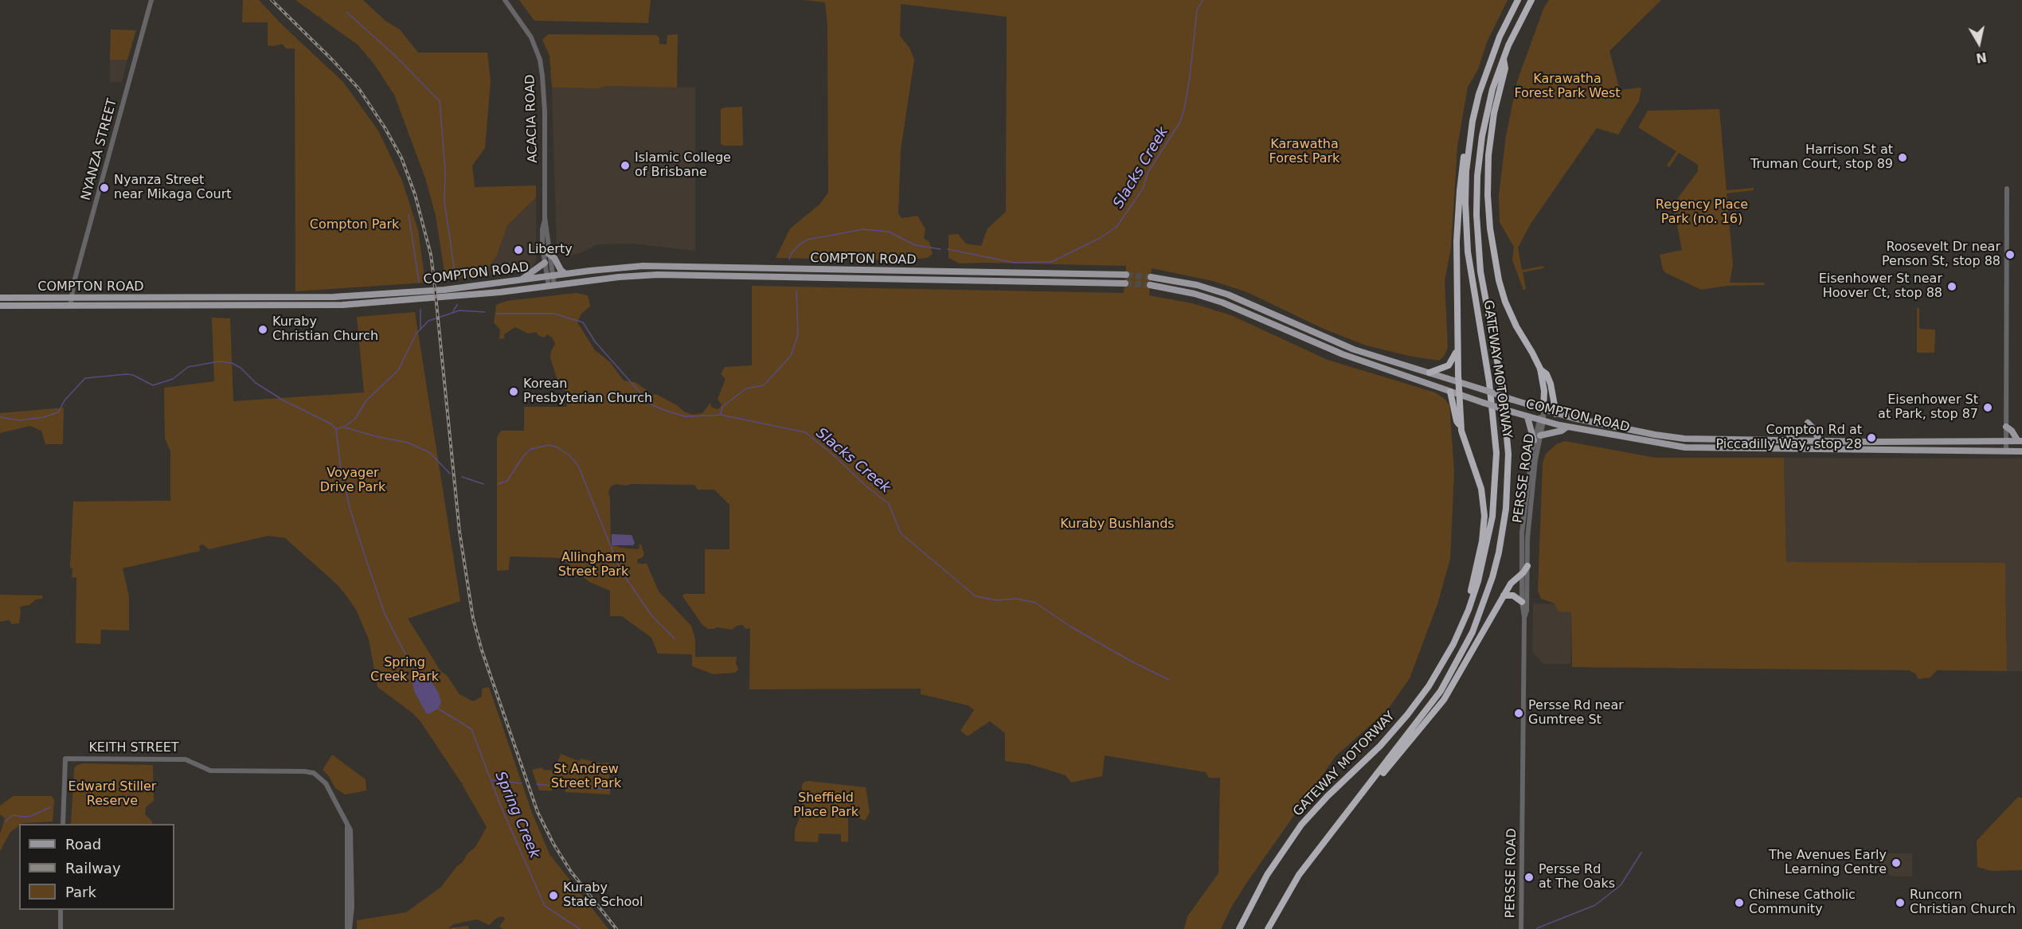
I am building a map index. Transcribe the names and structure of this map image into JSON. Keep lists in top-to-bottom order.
{
  "streets": {
    "highway": ["GATEWAY MOTORWAY"],
    "main road": ["COMPTON ROAD"],
    "street": [
      "ACACIA ROAD",
      "NYANZA STREET",
      "PERSSE ROAD",
      "KEITH STREET"
    ]
  },
  "crossings": [
    ["ACACIA ROAD", "COMPTON ROAD"],
    ["NYANZA STREET", "COMPTON ROAD"],
    ["COMPTON ROAD", "PERSSE ROAD"]
  ],
  "water": ["Slacks Creek", "Spring Creek"],
  "parks": [
    "Karawatha Forest Park West",
    "Karawatha Forest Park",
    "Regency Place Park (no. 16)",
    "Compton Park",
    "Voyager Drive Park",
    "Kuraby Bushlands",
    "Allingham Street Park",
    "Spring Creek Park",
    "St Andrew Street Park",
    "Edward Stiller Reserve",
    "Sheffield Place Park"
  ],
  "places": [
    "Harrison St at Truman Court, stop 89",
    "Islamic College of Brisbane",
    "Nyanza Street near Mikaga Court",
    "Liberty",
    "Roosevelt Dr near Penson St, stop 88",
    "Eisenhower St near Hoover Ct, stop 88",
    "Kuraby Christian Church",
    "Korean Presbyterian Church",
    "Eisenhower St at Park, stop 87",
    "Compton Rd at Piccadilly Way, stop 28",
    "Persse Rd near Gumtree St",
    "The Avenues Early Learning Centre",
    "Persse Rd at The Oaks",
    "Kuraby State School",
    "Chinese Catholic Community",
    "Runcorn Christian Church"
  ],
  "legend": ["Road", "Railway", "Park"],
  "north": "bottom"
}
